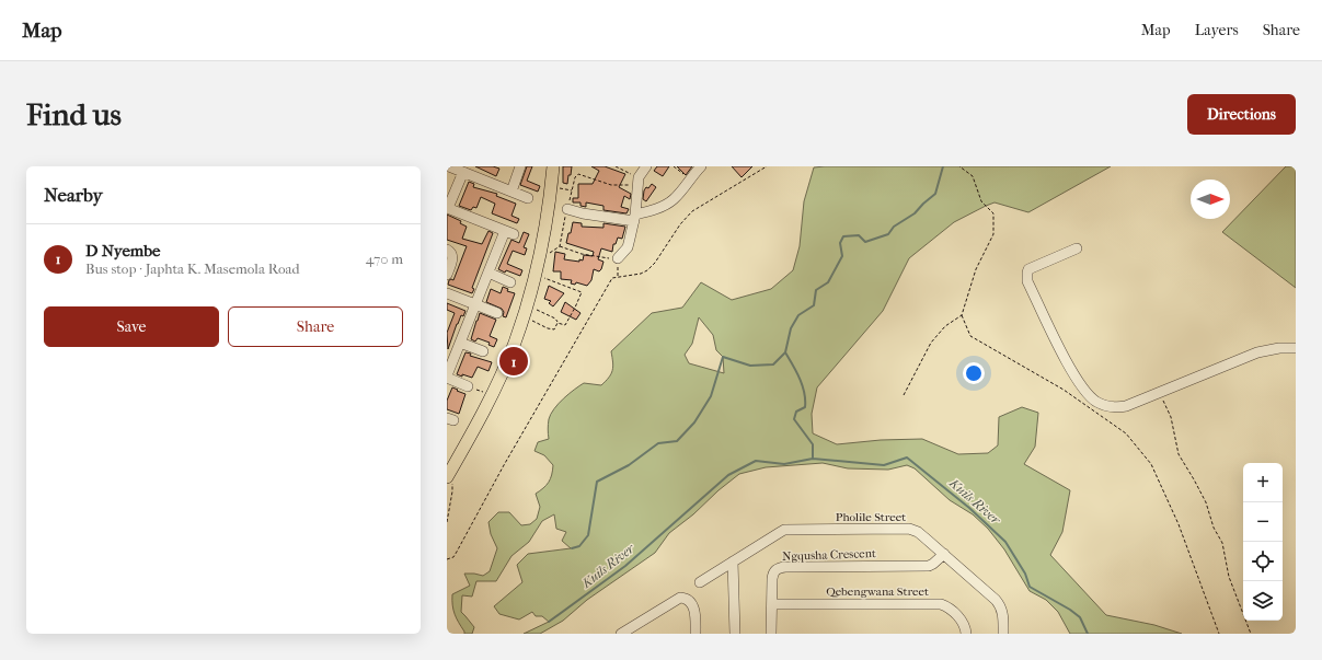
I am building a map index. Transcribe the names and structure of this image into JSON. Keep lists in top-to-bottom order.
{
  "streets": {
    "street": ["Pholile Street", "Ngqusha Crescent", "Qebengwana Street"]
  },
  "crossings": [
    ["Pholile Street", "Ngqusha Crescent"],
    ["Ngqusha Crescent", "Qebengwana Street"]
  ],
  "water": ["Kuils River"],
  "north": "right",
  "page": {
    "header": "Map",
    "nav": ["Map", "Layers", "Share"],
    "buttons": [
      "Directions",
      ["Save", "Share"]
    ],
    "title": "Find us",
    "heading": "Nearby",
    "list": [
      {
        "mark": "1",
        "name": "D Nyembe",
        "note": "Bus stop · Japhta K. Masemola Road",
        "value": "470 m"
      }
    ],
    "pins": "1",
    "map_buttons": ["+", "−"]
  }
}
